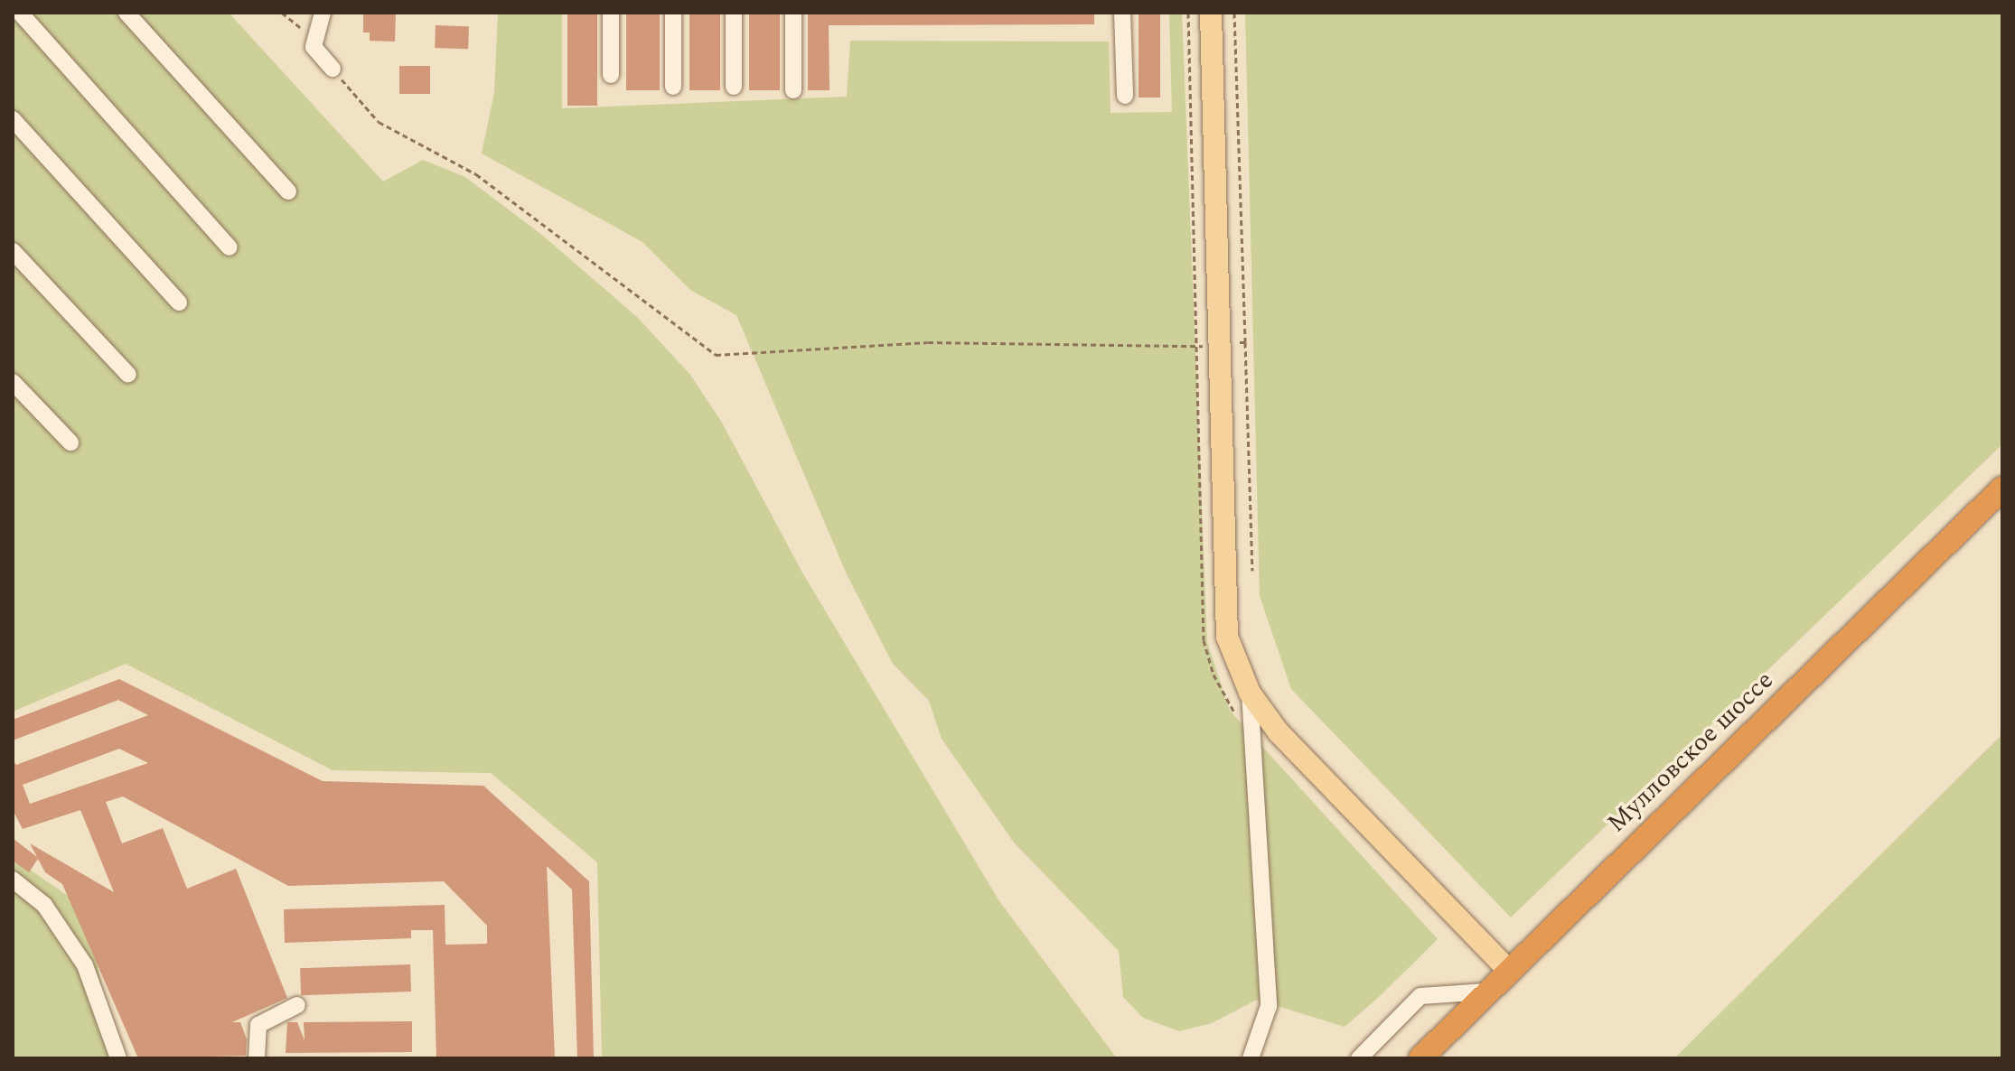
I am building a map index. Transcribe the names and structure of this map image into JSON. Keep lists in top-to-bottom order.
{
  "streets": {
    "highway": ["Мулловское шоссе"]
  }
}
